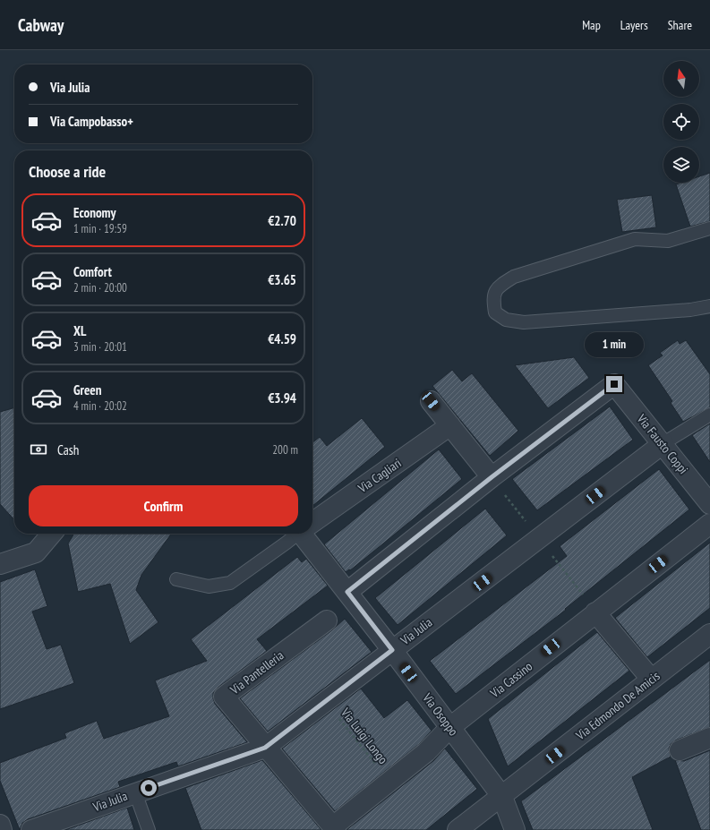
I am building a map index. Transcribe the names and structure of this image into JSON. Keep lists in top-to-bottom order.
{
  "streets": {
    "street": [
      "Via Fausto Coppi",
      "Via Cagliari",
      "Via Julia",
      "Via Pantelleria",
      "Via Cassino",
      "Via Edmondo De Amicis",
      "Via Osoppo"
    ],
    "path": ["Via Luigi Longo"]
  },
  "crossings": [
    ["Via Fausto Coppi", "Via Julia"],
    ["Via Julia", "Via Pantelleria"],
    ["Via Julia", "Via Osoppo"],
    ["Via Julia", "Via Luigi Longo"],
    ["Via Pantelleria", "Via Cassino"],
    ["Via Cassino", "Via Osoppo"],
    ["Via Cassino", "Via Luigi Longo"],
    ["Via Edmondo De Amicis", "Via Osoppo"]
  ],
  "north": "top",
  "page": {
    "header": "Cabway",
    "nav": ["Map", "Layers", "Share"],
    "banner": ["Via Julia", "Via Campobasso+"],
    "heading": "Choose a ride",
    "list": [
      {
        "name": "Economy",
        "note": "1 min · 19:59",
        "value": "€2.70"
      },
      {
        "name": "Comfort",
        "note": "2 min · 20:00",
        "value": "€3.65"
      },
      {
        "name": "XL",
        "note": "3 min · 20:01",
        "value": "€4.59"
      },
      {
        "name": "Green",
        "note": "4 min · 20:02",
        "value": "€3.94"
      }
    ],
    "bubble": "1 min",
    "pay": ["Cash", "200 m"],
    "buttons": "Confirm"
  }
}
